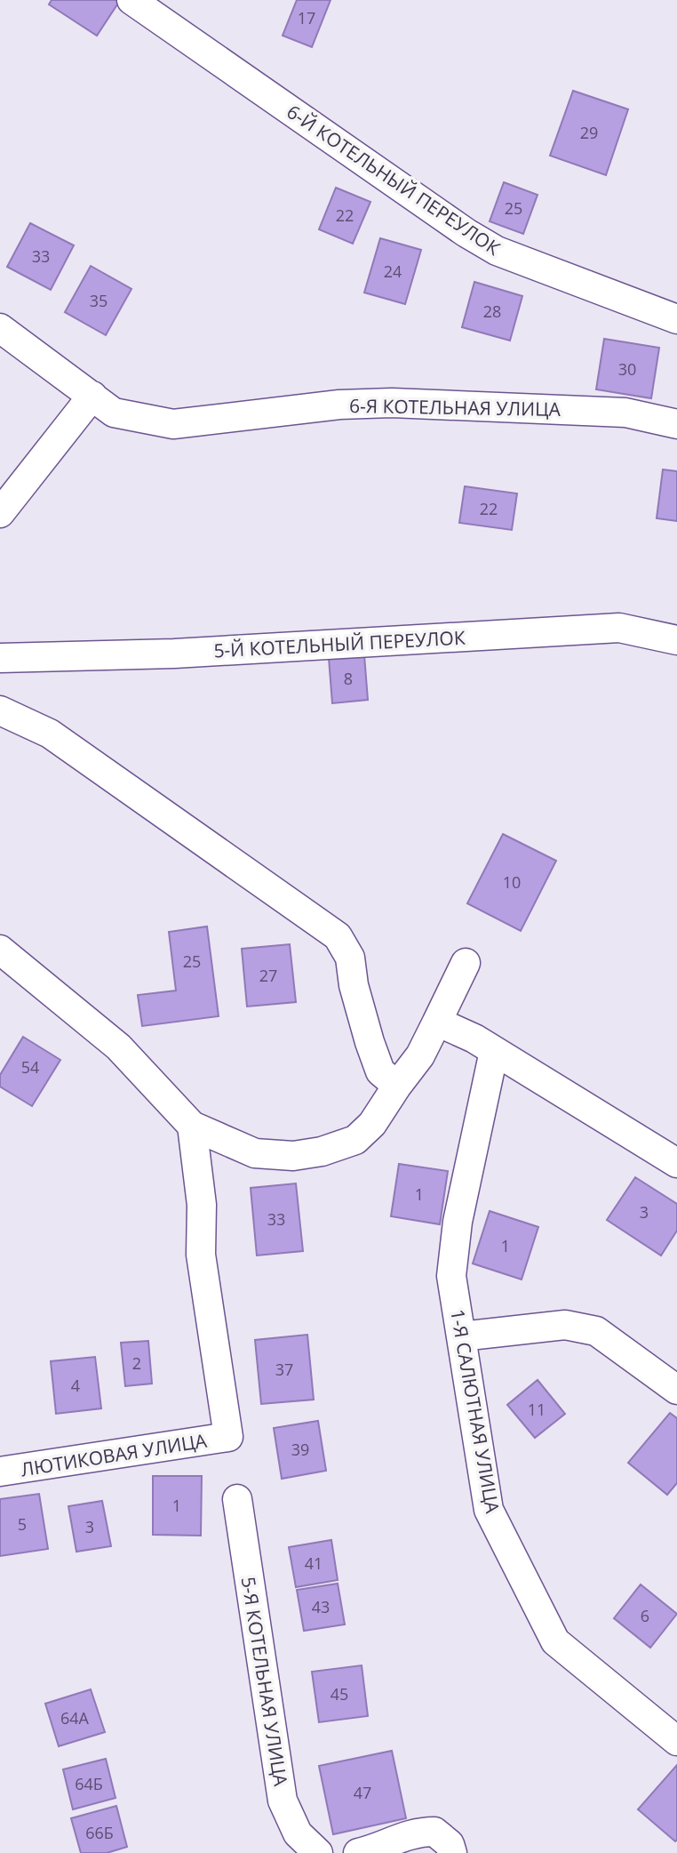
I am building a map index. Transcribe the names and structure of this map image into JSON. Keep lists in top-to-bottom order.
{
  "streets": {
    "street": [
      "6-Й КОТЕЛЬНЫЙ ПЕРЕУЛОК",
      "6-Я КОТЕЛЬНАЯ УЛИЦА",
      "5-Й КОТЕЛЬНЫЙ ПЕРЕУЛОК",
      "1-Я САЛЮТНАЯ УЛИЦА",
      "ЛЮТИКОВАЯ УЛИЦА",
      "5-Я КОТЕЛЬНАЯ УЛИЦА"
    ]
  },
  "house_numbers": [
    "17",
    "29",
    "25",
    "22",
    "33",
    "24",
    "35",
    "28",
    "30",
    "22",
    "8",
    "10",
    "25",
    "27",
    "54",
    "1",
    "3",
    "33",
    "1",
    "2",
    "37",
    "4",
    "11",
    "39",
    "1",
    "5",
    "3",
    "41",
    "43",
    "6",
    "45",
    "64А",
    "64Б",
    "47",
    "66Б"
  ]
}
